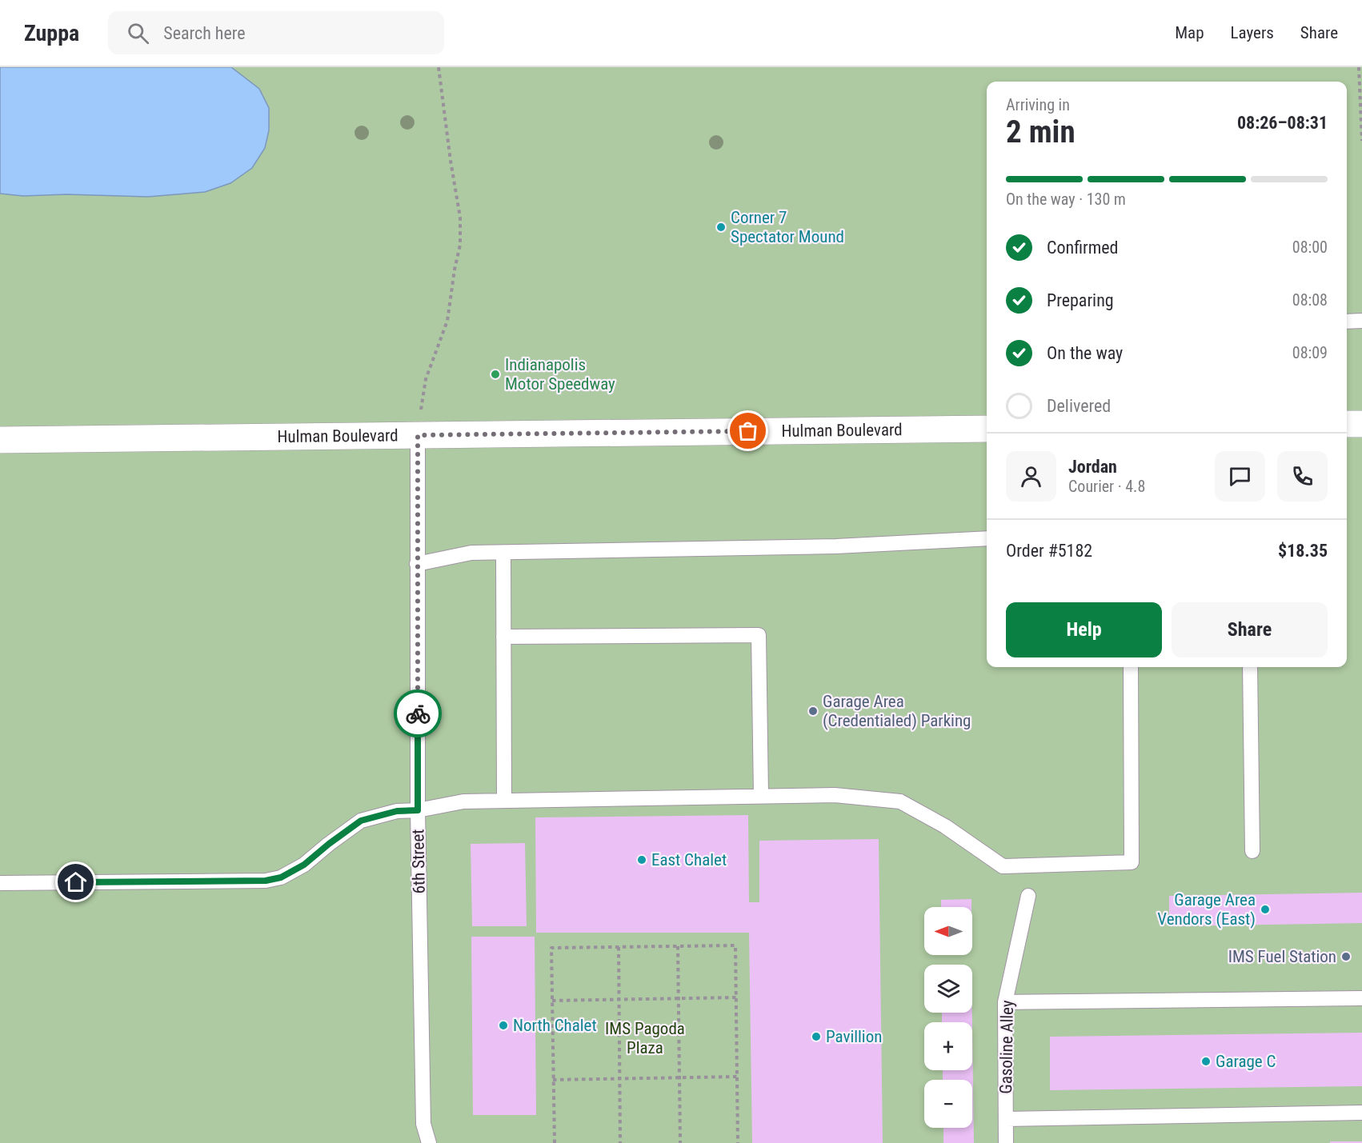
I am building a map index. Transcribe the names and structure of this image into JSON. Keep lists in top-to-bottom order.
{
  "streets": {
    "street": ["Hulman Boulevard"],
    "lane": ["6th Street", "Gasoline Alley"]
  },
  "crossings": [
    ["Hulman Boulevard", "6th Street"]
  ],
  "parks": ["IMS Pagoda Plaza"],
  "places": [
    "Corner 7 Spectator Mound",
    "Indianapolis Motor Speedway",
    "Garage Area (Credentialed) Parking",
    "East Chalet",
    "Garage Area Vendors (East)",
    "IMS Fuel Station",
    "North Chalet",
    "Pavillion",
    "Garage C"
  ],
  "north": "left",
  "page": {
    "header": "Zuppa",
    "search": "Search here",
    "nav": ["Map", "Layers", "Share"],
    "heading": ["2 min", "Arriving in", "08:26–08:31"],
    "panel": [
      "Jordan",
      "Courier · 4.8",
      "Order #5182",
      "$18.35"
    ],
    "bar": "On the way · 130 m",
    "list": [
      ["Confirmed", "08:00"],
      ["Preparing", "08:08"],
      ["On the way", "08:09"],
      "Delivered"
    ],
    "buttons": ["Help", "Share"],
    "map_buttons": ["+", "−"]
  }
}
